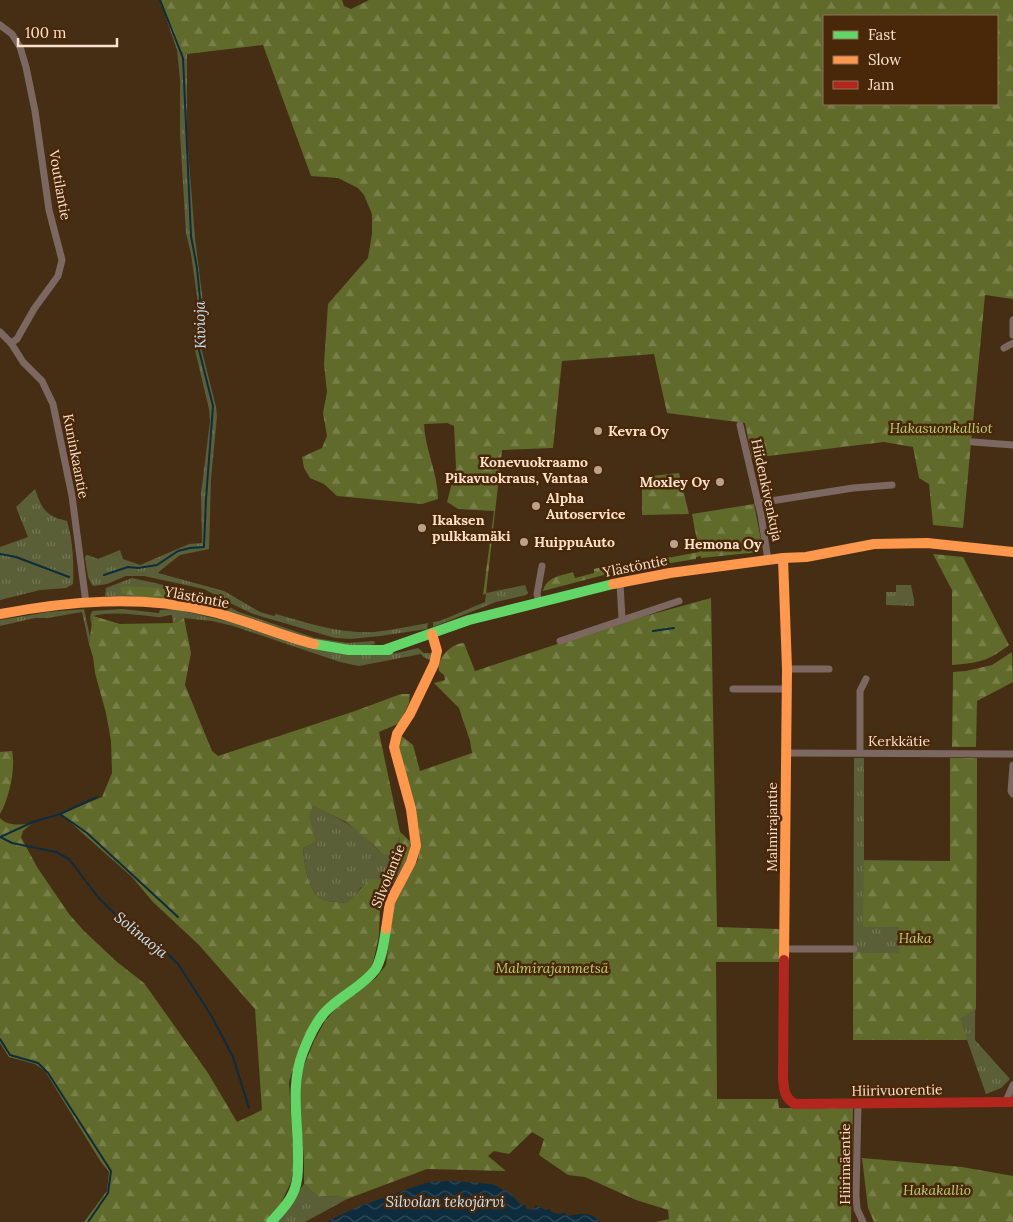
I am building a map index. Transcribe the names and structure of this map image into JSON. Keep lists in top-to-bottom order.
{
  "streets": {
    "street": [
      "Voutilantie",
      "Kuninkaantie",
      "Hiidenkivenkuja",
      "Ylästöntie",
      "Kerkkätie",
      "Malmirajantie",
      "Silvolantie",
      "Hiirivuorentie",
      "Hiirimäentie"
    ]
  },
  "crossings": [
    ["Voutilantie", "Kuninkaantie"],
    ["Kuninkaantie", "Ylästöntie"],
    ["Hiidenkivenkuja", "Ylästöntie"],
    ["Ylästöntie", "Malmirajantie"],
    ["Ylästöntie", "Silvolantie"],
    ["Kerkkätie", "Malmirajantie"],
    ["Malmirajantie", "Hiirivuorentie"],
    ["Hiirivuorentie", "Hiirimäentie"]
  ],
  "water": ["Kivioja", "Solinaoja", "Silvolan tekojärvi"],
  "parks": [
    "Hakasuonkalliot",
    "Haka",
    "Malmirajanmetsä",
    "Hakakallio"
  ],
  "places": [
    "Kevra Oy",
    "Konevuokraamo Pikavuokraus, Vantaa",
    "Moxley Oy",
    "Alpha Autoservice",
    "Ikaksen pulkkamäki",
    "HuippuAuto",
    "Hemona Oy"
  ],
  "legend": ["Fast", "Slow", "Jam"],
  "scale_bar": "100 m"
}
